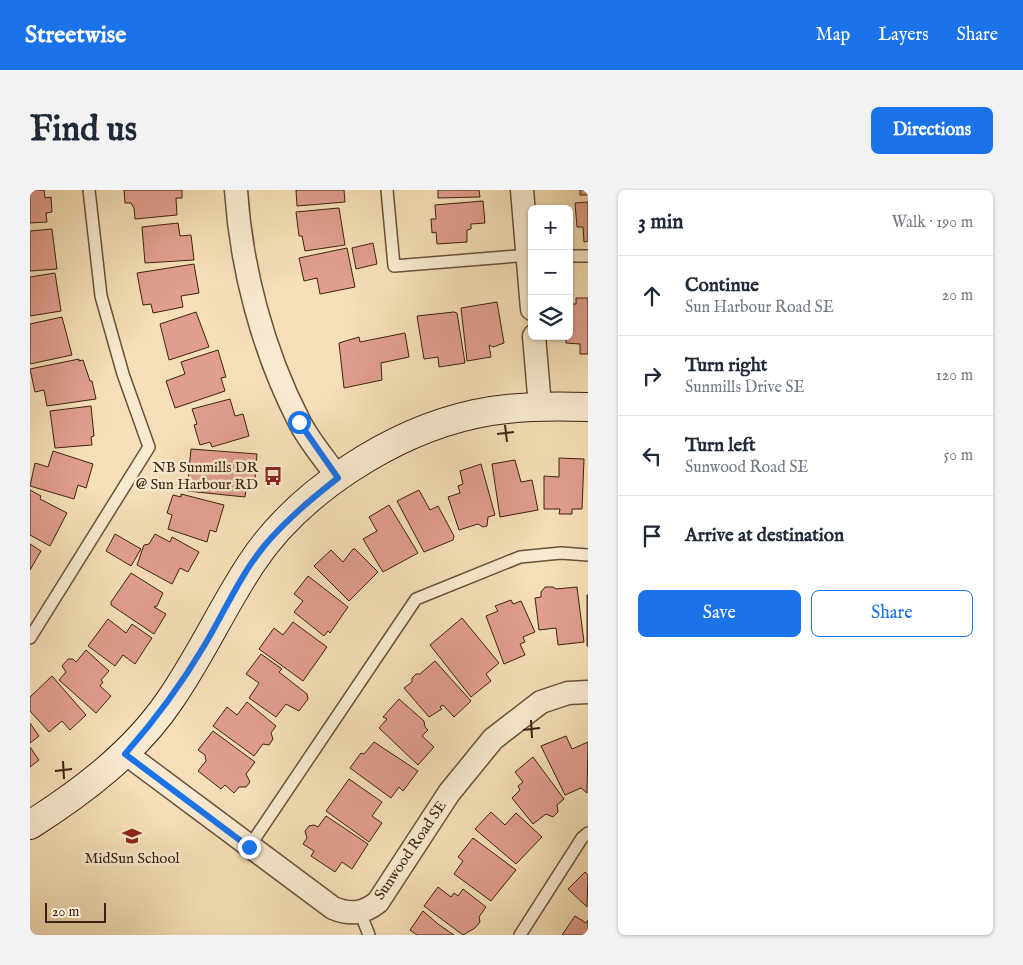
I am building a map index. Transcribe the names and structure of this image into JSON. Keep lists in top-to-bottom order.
{
  "streets": {
    "street": ["Sunwood Road SE"]
  },
  "places": {
    "bus stop": ["NB Sunmills DR @ Sun Harbour RD"],
    "school or university": ["MidSun School"]
  },
  "scale_bar": "20 m",
  "page": {
    "header": "Streetwise",
    "nav": ["Map", "Layers", "Share"],
    "buttons": [
      "Directions",
      ["Save", "Share"]
    ],
    "title": "Find us",
    "heading": ["3 min", "Walk · 190 m"],
    "map_buttons": ["+", "−"],
    "list": [
      ["Continue", "Sun Harbour Road SE", "20 m"],
      ["Turn right", "Sunmills Drive SE", "120 m"],
      ["Turn left", "Sunwood Road SE", "50 m"],
      "Arrive at destination"
    ],
    "scale": "20 m"
  }
}
